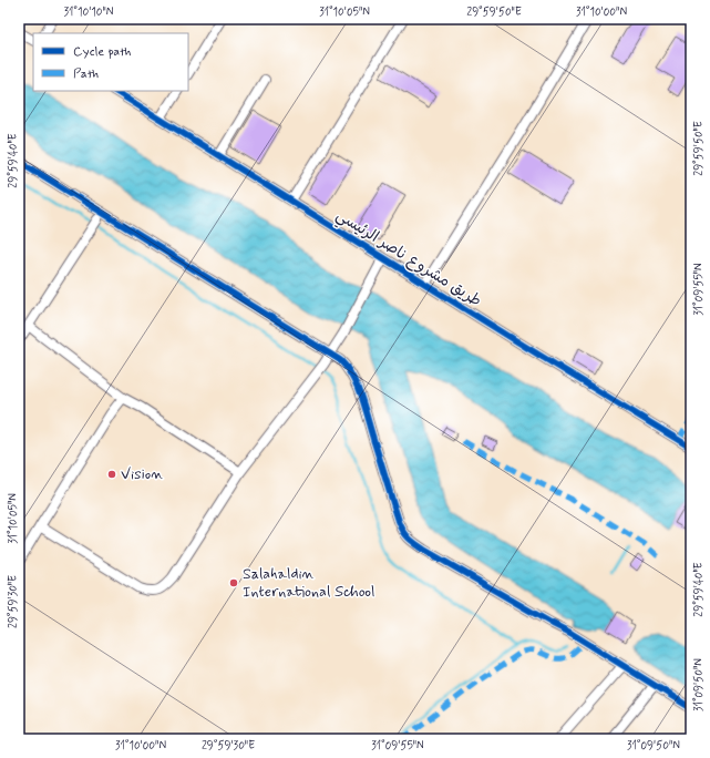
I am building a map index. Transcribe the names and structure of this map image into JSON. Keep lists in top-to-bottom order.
{
  "streets": {
    "street": ["طريق مشروع ناصر الرئيسي"]
  },
  "places": ["Vision", "Salahaldin International School"],
  "legend": ["Cycle path", "Path"],
  "coordinates": [
    "31°10'10\"N",
    "31°10'05\"N",
    "29°59'50\"E",
    "31°10'00\"N",
    "29°59'40\"E",
    "31°09'55\"N",
    "29°59'30\"E",
    "31°09'50\"N"
  ]
}
